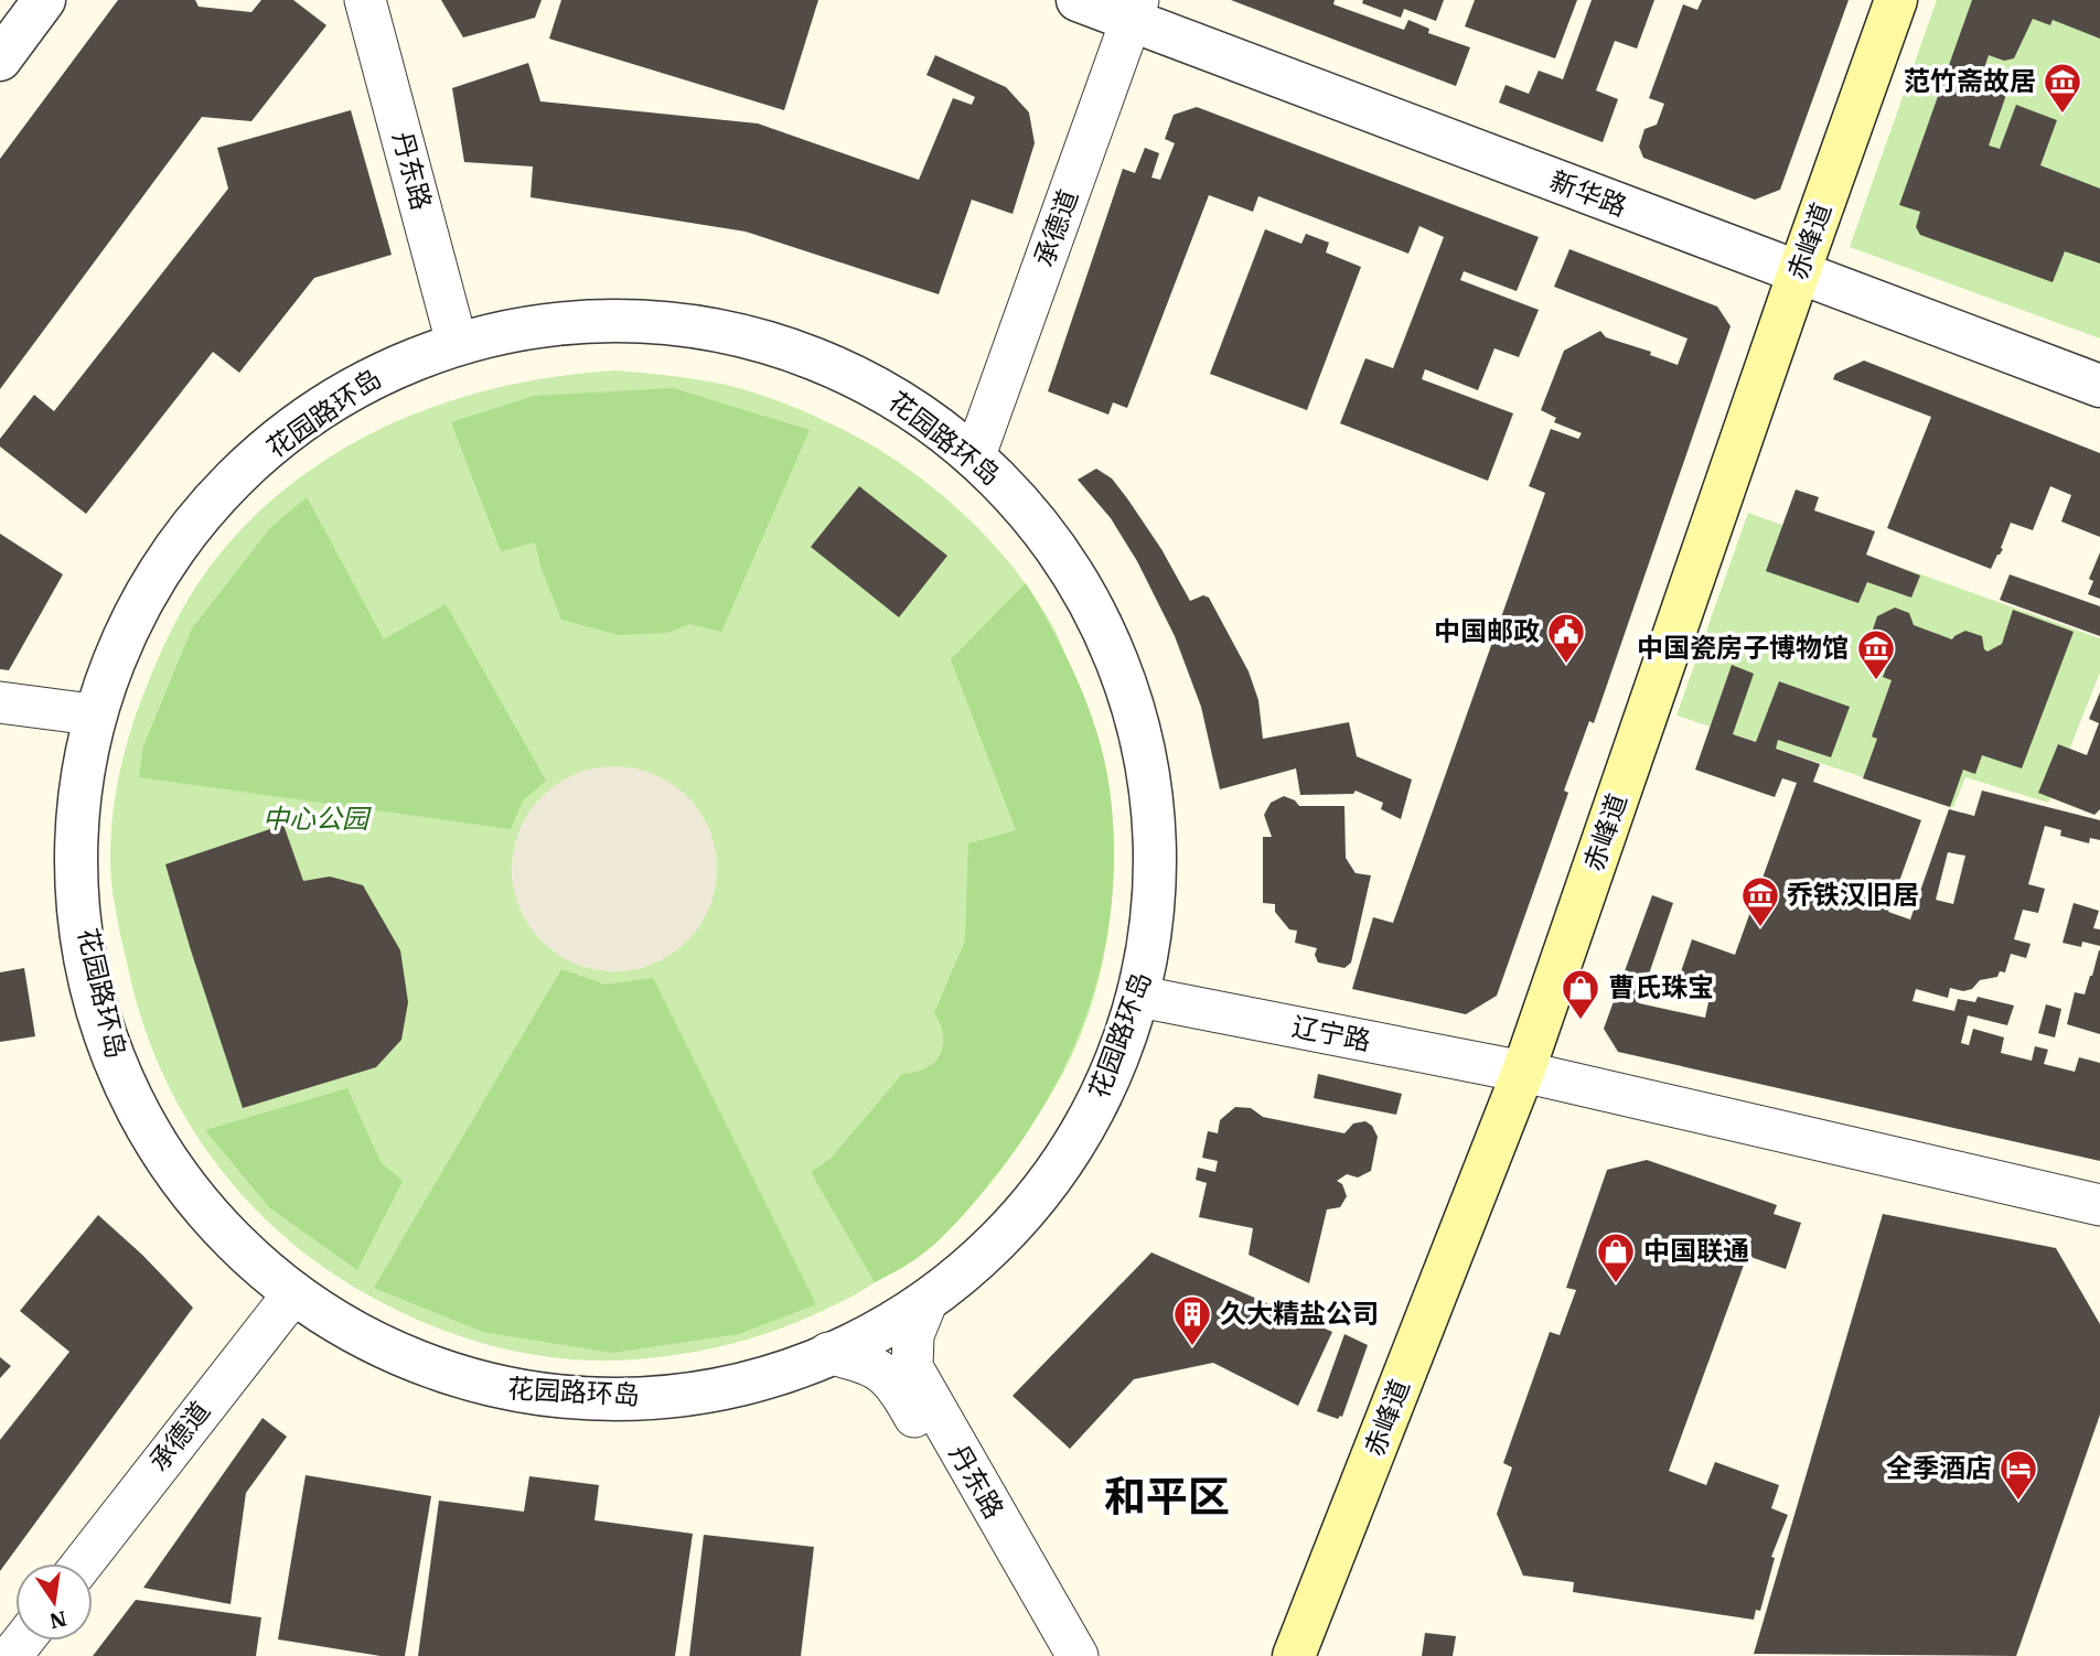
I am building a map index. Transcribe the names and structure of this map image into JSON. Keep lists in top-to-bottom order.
{
  "streets": {
    "main road": ["赤峰道"],
    "street": [
      "丹东路",
      "新华路",
      "承德道",
      "花园路环岛",
      "辽宁路"
    ]
  },
  "crossings": [
    ["丹东路", "花园路环岛"],
    ["新华路", "承德道"],
    ["新华路", "赤峰道"],
    ["承德道", "花园路环岛"],
    ["赤峰道", "辽宁路"],
    ["花园路环岛", "辽宁路"]
  ],
  "districts": ["和平区"],
  "parks": ["中心公园"],
  "places": {
    "museum": ["范竹斋故居", "中国瓷房子博物馆", "乔铁汉旧居"],
    "public building": ["中国邮政"],
    "shop": ["曹氏珠宝", "中国联通"],
    "building": ["久大精盐公司"],
    "hotel": ["全季酒店"]
  },
  "north": "bottom"
}
